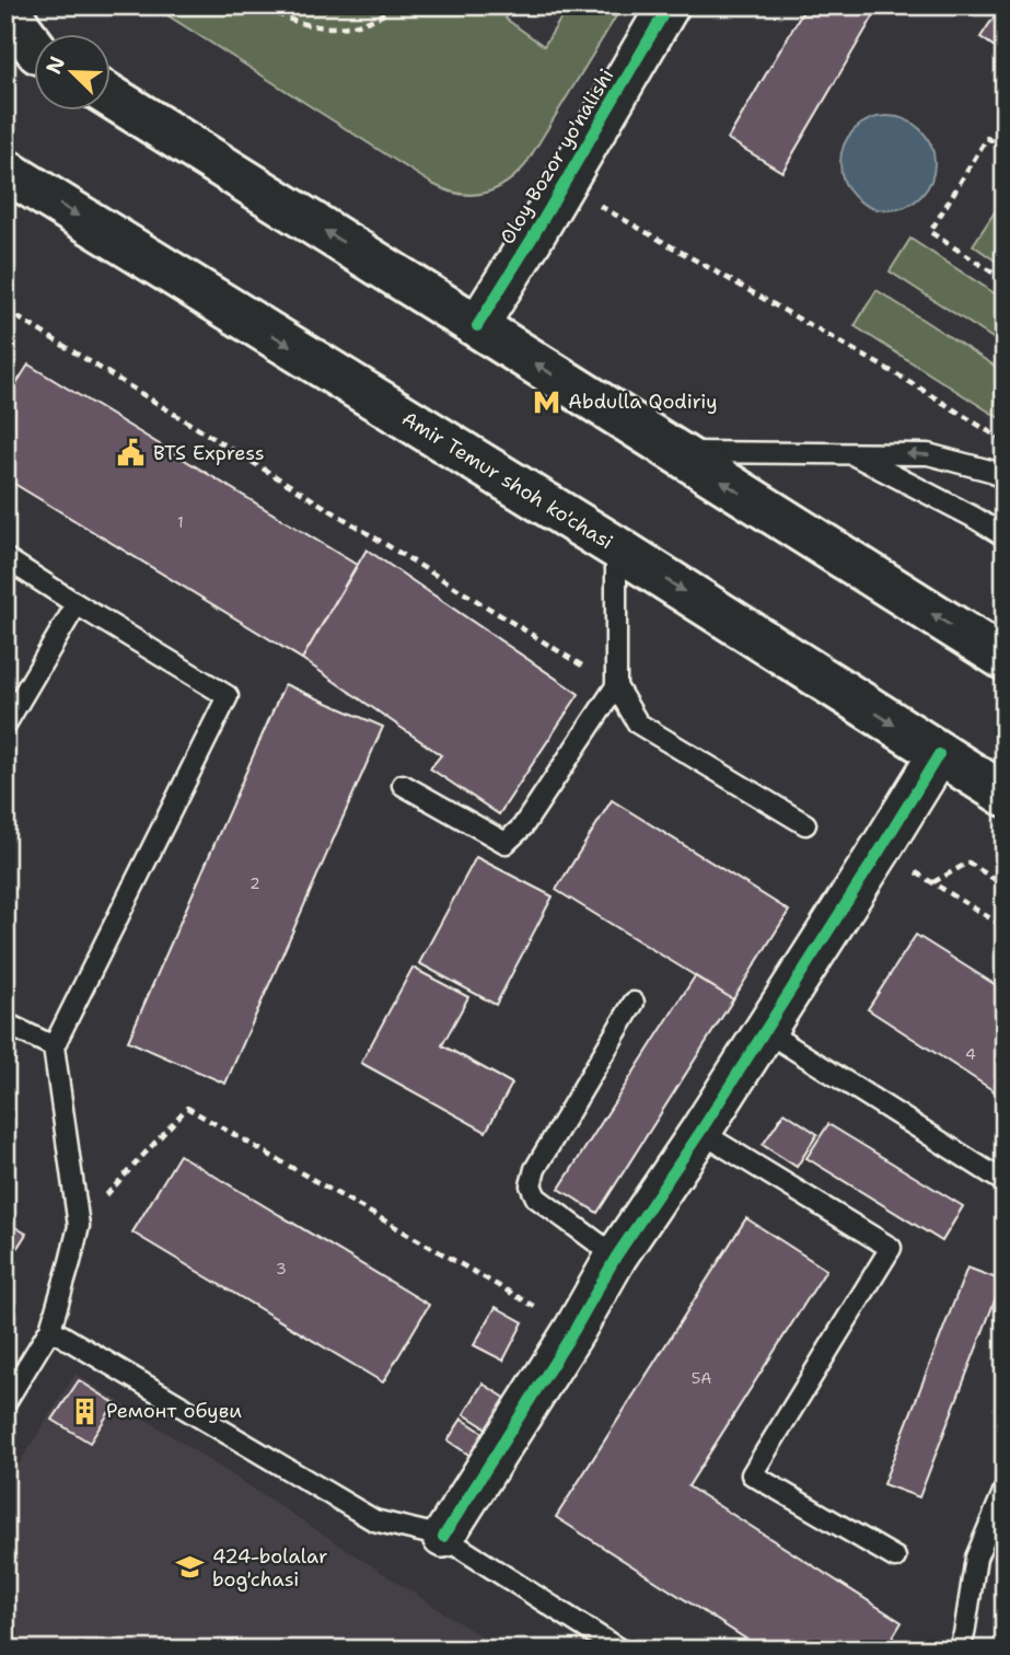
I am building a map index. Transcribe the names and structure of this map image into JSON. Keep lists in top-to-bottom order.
{
  "streets": {
    "main road": ["Amir Temur shoh ko'chasi"],
    "street": ["Oloy Bozor yo'nalishi"]
  },
  "places": {
    "metro station": ["Abdulla Qodiriy"],
    "public building": ["BTS Express"],
    "building": ["Ремонт обуви"],
    "school or university": ["424-bolalar bog'chasi"]
  },
  "house_numbers": [
    "1",
    "2",
    "4",
    "3",
    "5A"
  ],
  "north": "top left"
}
